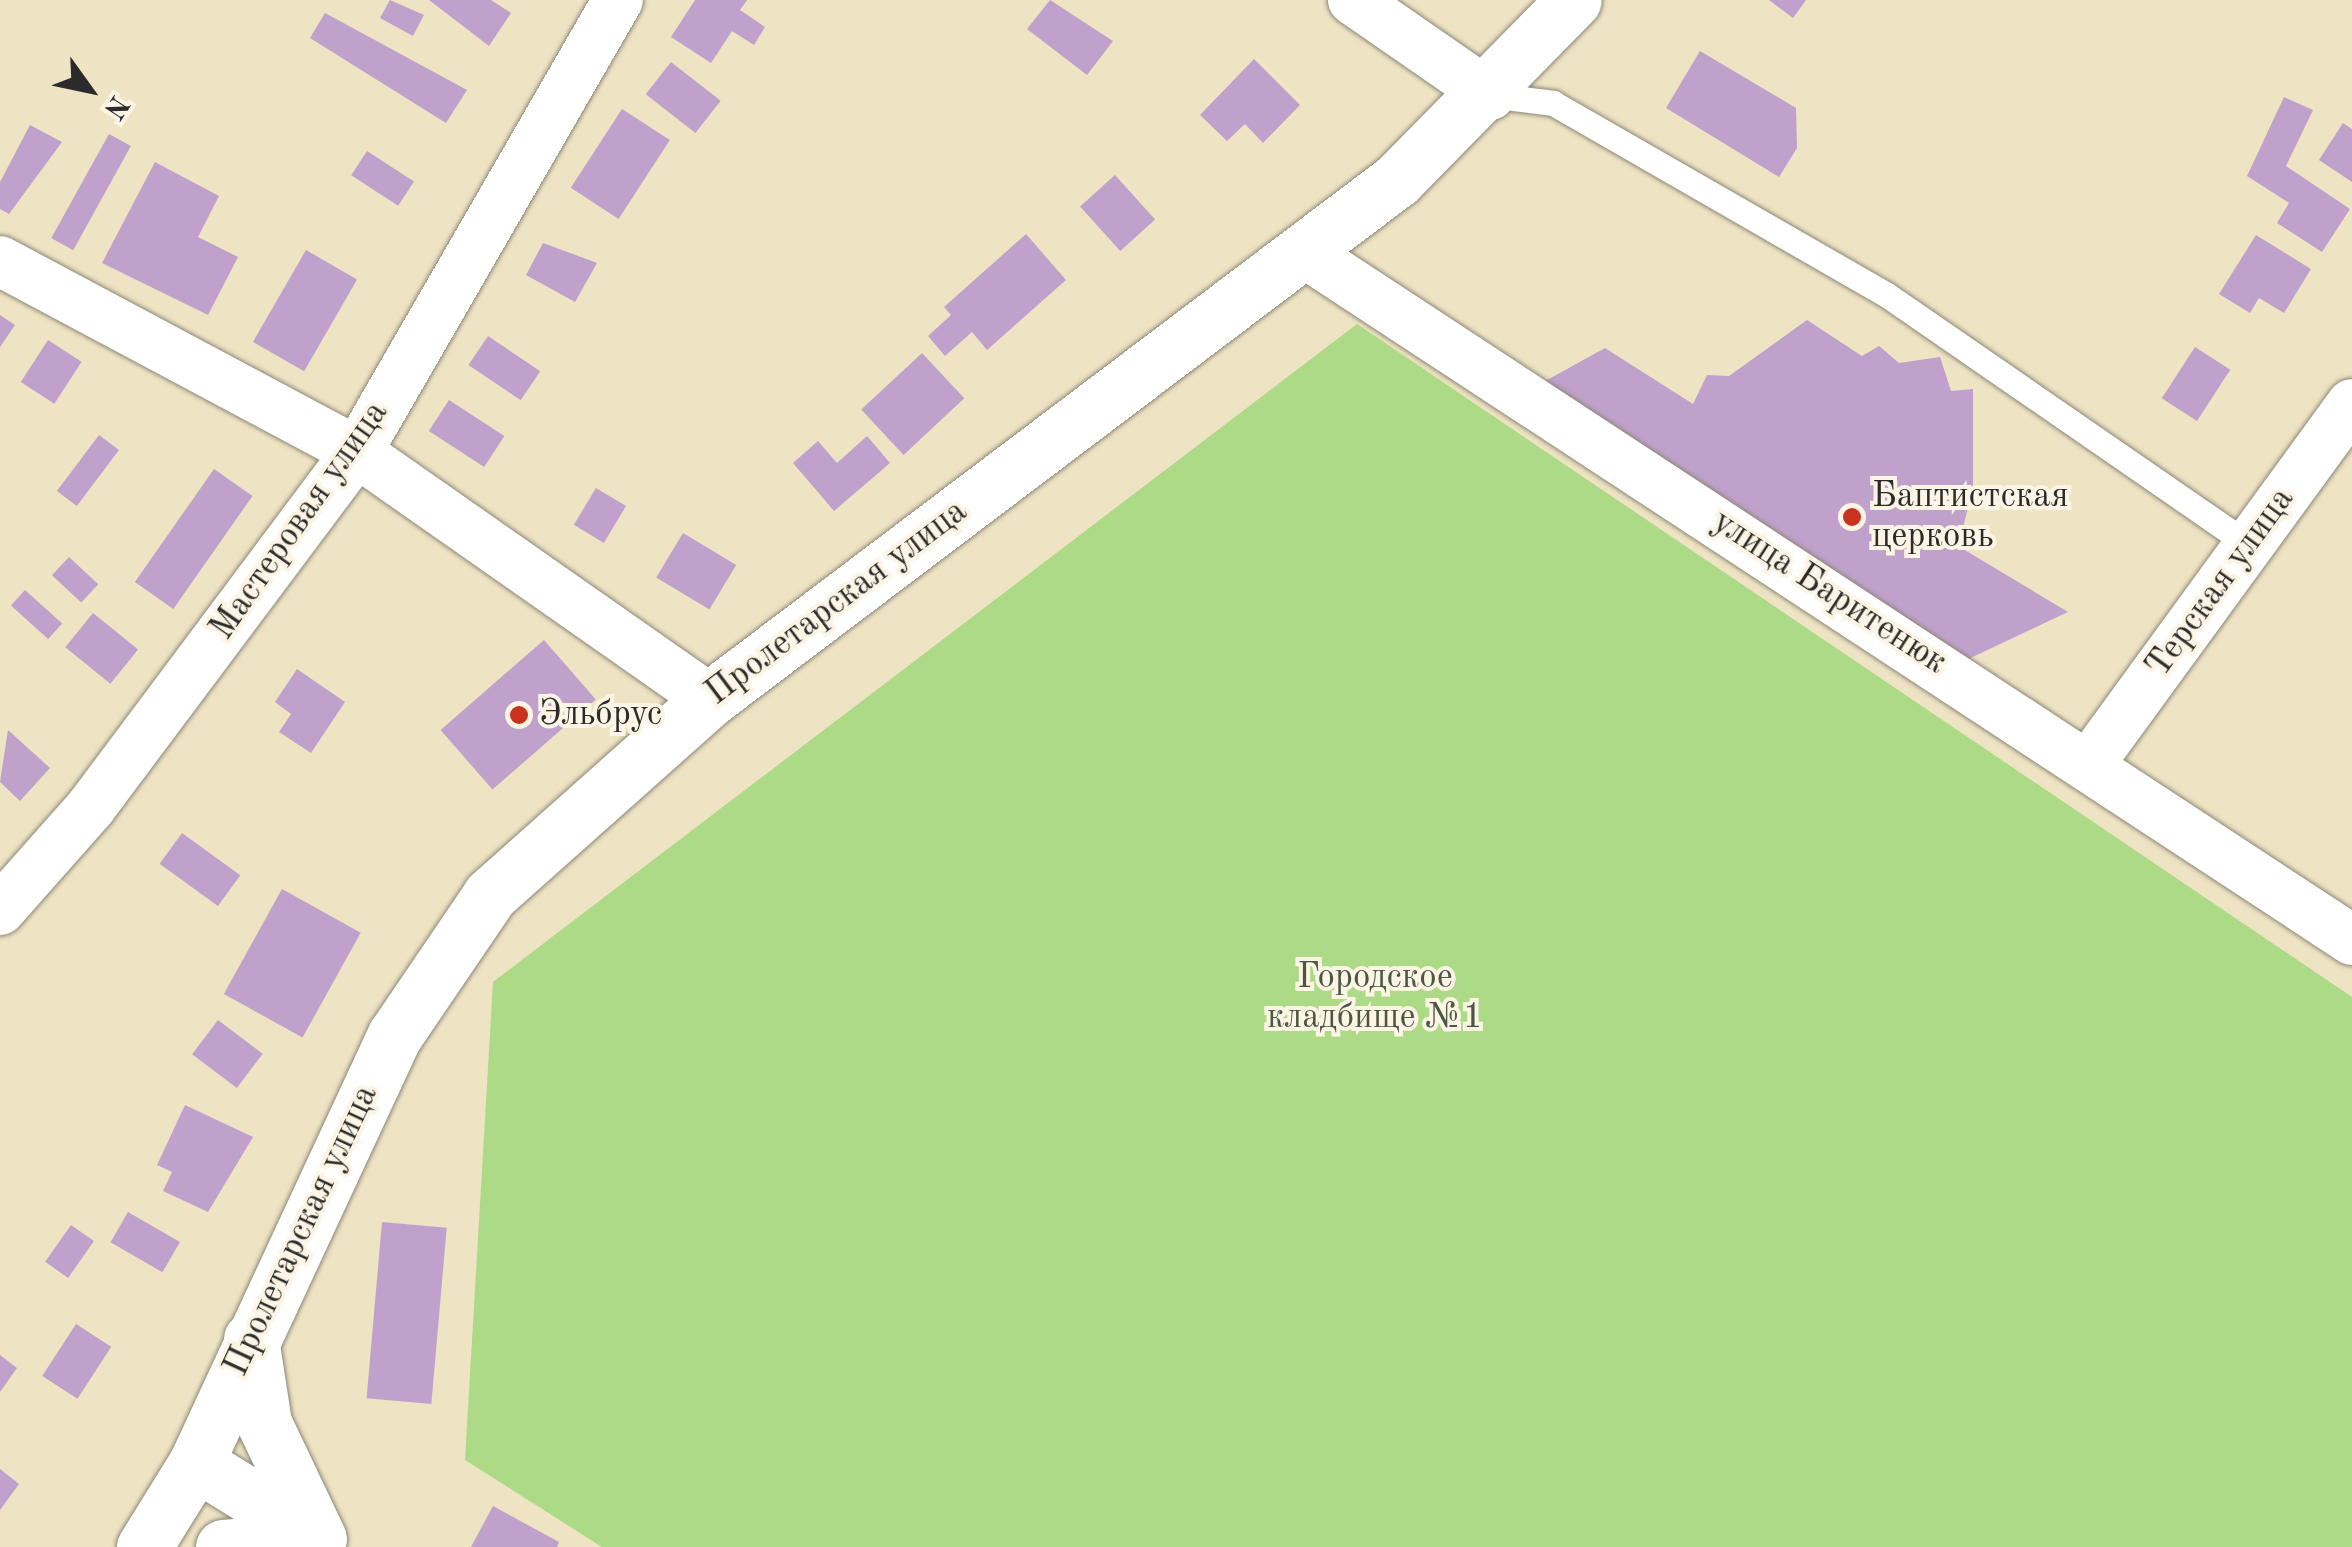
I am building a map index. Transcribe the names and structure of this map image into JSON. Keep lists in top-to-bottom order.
{
  "streets": {
    "street": [
      "Мастеровая улица",
      "Терская улица",
      "улица Баритенюк",
      "Пролетарская улица"
    ]
  },
  "crossings": [
    ["Терская улица", "улица Баритенюк"],
    ["улица Баритенюк", "Пролетарская улица"]
  ],
  "parks": ["Городское кладбище №1"],
  "places": ["Баптистская церковь", "Эльбрус"],
  "north": "bottom right"
}
